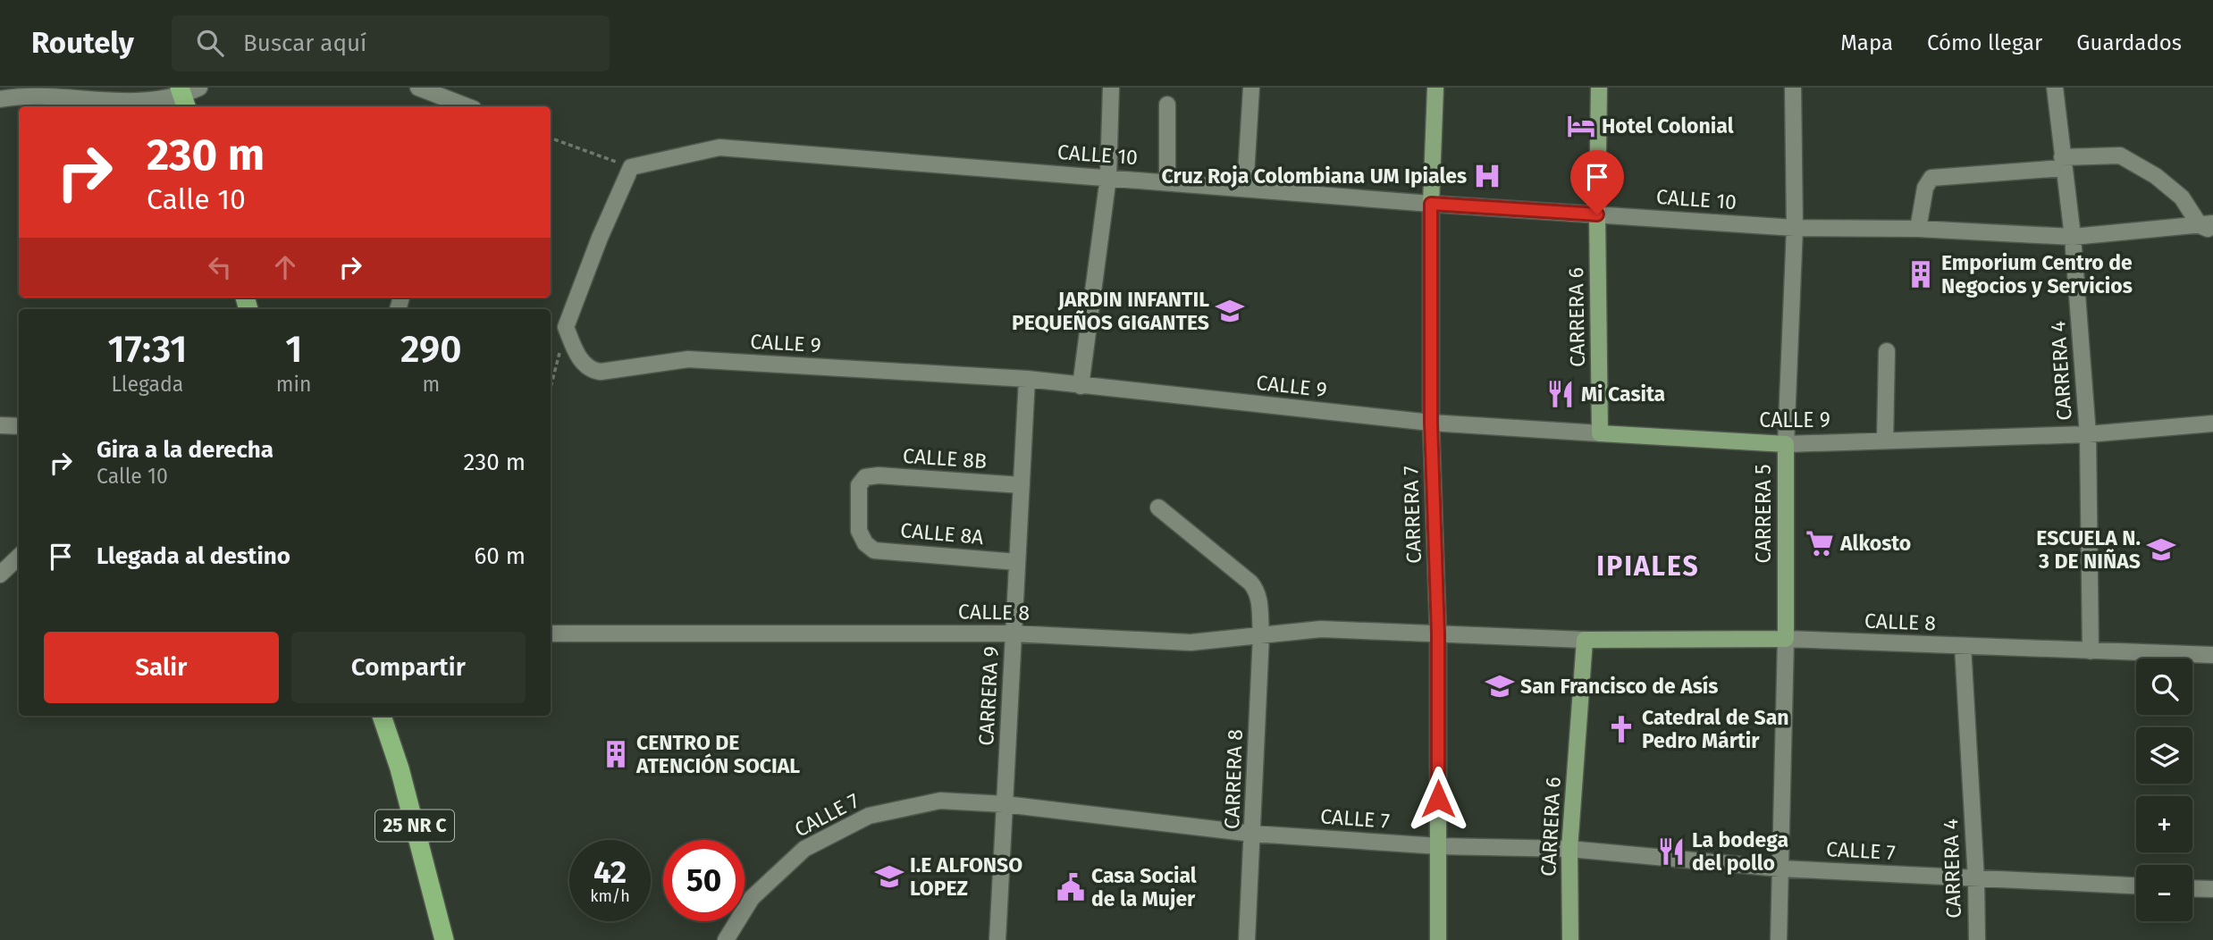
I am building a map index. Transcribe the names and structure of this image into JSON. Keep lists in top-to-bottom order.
{
  "streets": {
    "highway": ["25 NR C"],
    "main road": [
      "CARRERA 6",
      "CALLE 9",
      "CARRERA 5",
      "CARRERA 7",
      "CALLE 8"
    ],
    "street": [
      "CALLE 10",
      "CARRERA 4",
      "CALLE 8B",
      "CALLE 8A",
      "CARRERA 9",
      "CARRERA 8",
      "CALLE 7"
    ]
  },
  "crossings": [
    ["CALLE 10", "CARRERA 6"],
    ["CALLE 10", "CARRERA 4"],
    ["CALLE 10", "CARRERA 5"],
    ["CALLE 10", "CARRERA 7"],
    ["CARRERA 6", "CALLE 9"],
    ["CARRERA 6", "CALLE 8"],
    ["CARRERA 6", "CALLE 7"],
    ["CALLE 9", "CARRERA 4"],
    ["CALLE 9", "CARRERA 5"],
    ["CALLE 9", "CARRERA 7"],
    ["CALLE 9", "CARRERA 9"],
    ["CARRERA 4", "CALLE 8"],
    ["CARRERA 4", "CALLE 7"],
    ["CALLE 8B", "CALLE 8A"],
    ["CALLE 8B", "CARRERA 9"],
    ["CARRERA 5", "CALLE 8"],
    ["CARRERA 5", "CALLE 7"],
    ["CARRERA 7", "CALLE 8"],
    ["CARRERA 7", "CALLE 7"],
    ["CALLE 8A", "CARRERA 9"],
    ["CALLE 8", "CARRERA 9"],
    ["CALLE 8", "CARRERA 8"],
    ["CARRERA 9", "CALLE 7"],
    ["CARRERA 8", "CALLE 7"]
  ],
  "districts": ["IPIALES"],
  "places": {
    "hotel": ["Hotel Colonial"],
    "hospital": ["Cruz Roja Colombiana UM Ipiales"],
    "building": ["Emporium Centro de Negocios y Servicios", "CENTRO DE ATENCIÓN SOCIAL"],
    "school or university": [
      "JARDIN INFANTIL PEQUEÑOS GIGANTES",
      "ESCUELA N. 3 DE NIÑAS",
      "San Francisco de Asís",
      "I.E ALFONSO LOPEZ"
    ],
    "restaurant": ["Mi Casita", "La bodega del pollo"],
    "supermarket": ["Alkosto"],
    "church": ["Catedral de San Pedro Mártir"],
    "public building": ["Casa Social de la Mujer"]
  },
  "page": {
    "header": "Routely",
    "search": "Buscar aquí",
    "nav": ["Mapa", "Cómo llegar", "Guardados"],
    "turn": ["230 m", "Calle 10"],
    "eta": [
      "17:31",
      "Llegada",
      "1",
      "min",
      "290",
      "m"
    ],
    "list": [
      {
        "name": "Gira a la derecha",
        "note": "Calle 10",
        "value": "230 m"
      },
      {
        "name": "Llegada al destino",
        "value": "60 m"
      }
    ],
    "buttons": ["Salir", "Compartir"],
    "map_buttons": ["+", "−"],
    "speed": "42 km/h",
    "limit": "50"
  }
}
